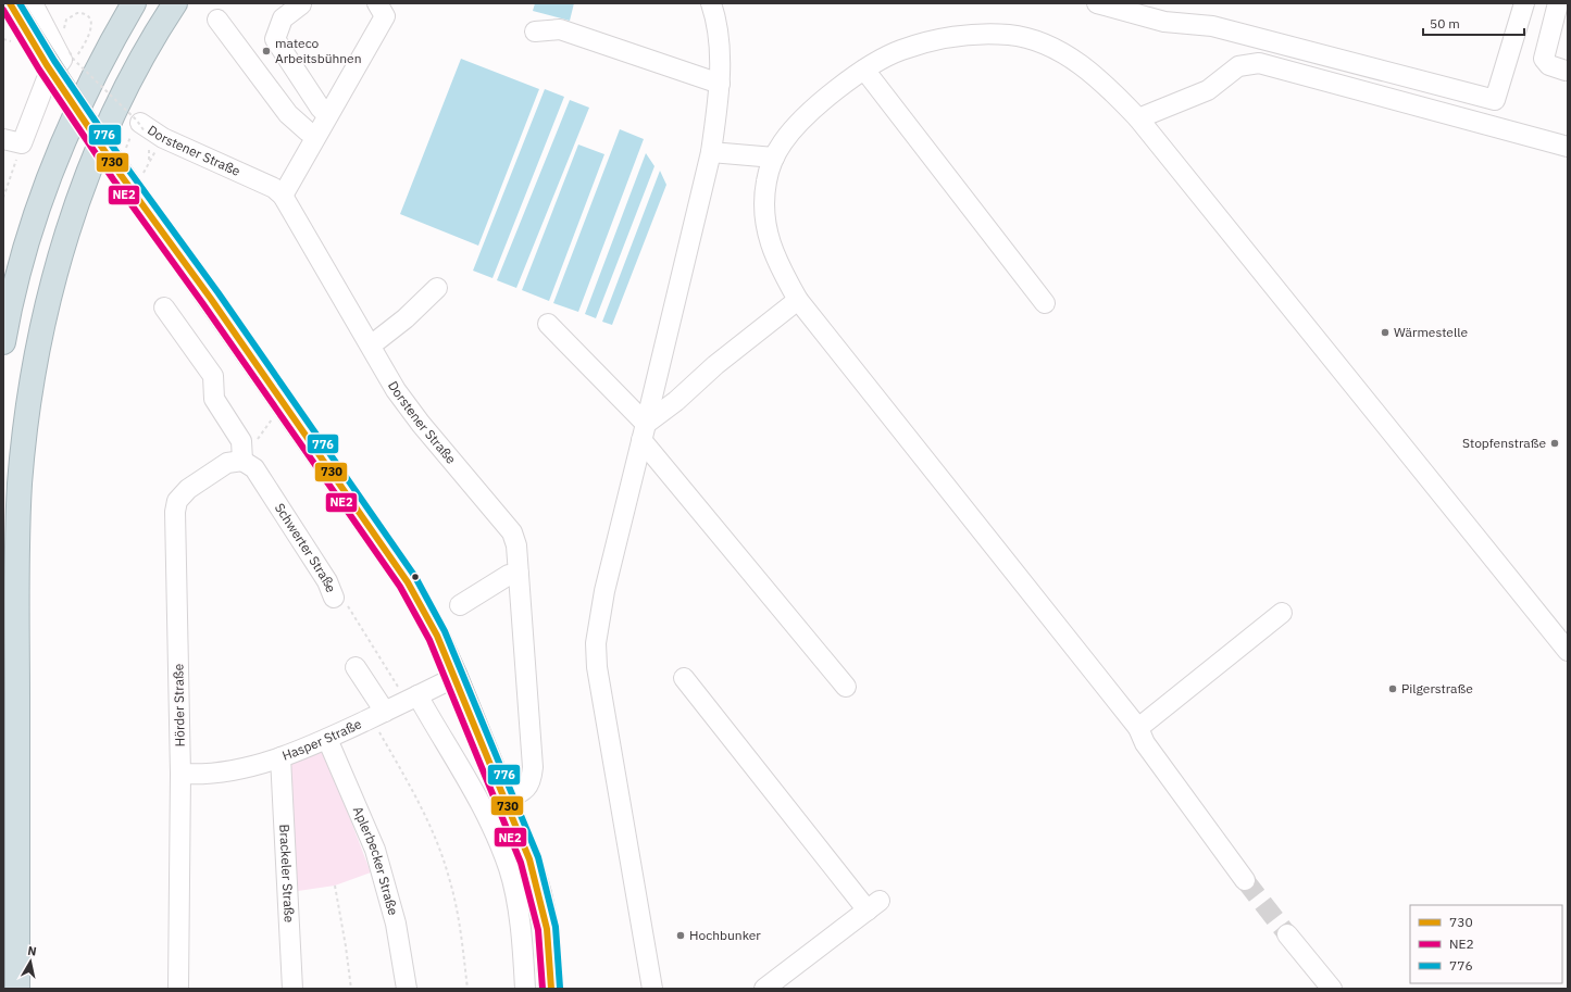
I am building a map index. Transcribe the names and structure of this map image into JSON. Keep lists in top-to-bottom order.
{
  "streets": {
    "street": [
      "Dorstener Straße",
      "Schwerter Straße",
      "Hörder Straße",
      "Hasper Straße",
      "Aplerbecker Straße",
      "Brackeler Straße"
    ]
  },
  "crossings": [
    ["Schwerter Straße", "Hörder Straße"],
    ["Schwerter Straße", "Hasper Straße"],
    ["Hörder Straße", "Hasper Straße"],
    ["Hasper Straße", "Aplerbecker Straße"],
    ["Hasper Straße", "Brackeler Straße"]
  ],
  "places": [
    "mateco Arbeitsbühnen",
    "Wärmestelle",
    "Stopfenstraße",
    "Pilgerstraße",
    "Hochbunker"
  ],
  "lines": ["transit line 730", "transit line 776", "transit line NE2"],
  "legend": ["730", "NE2", "776"],
  "scale_bar": "50 m",
  "north": "top"
}
